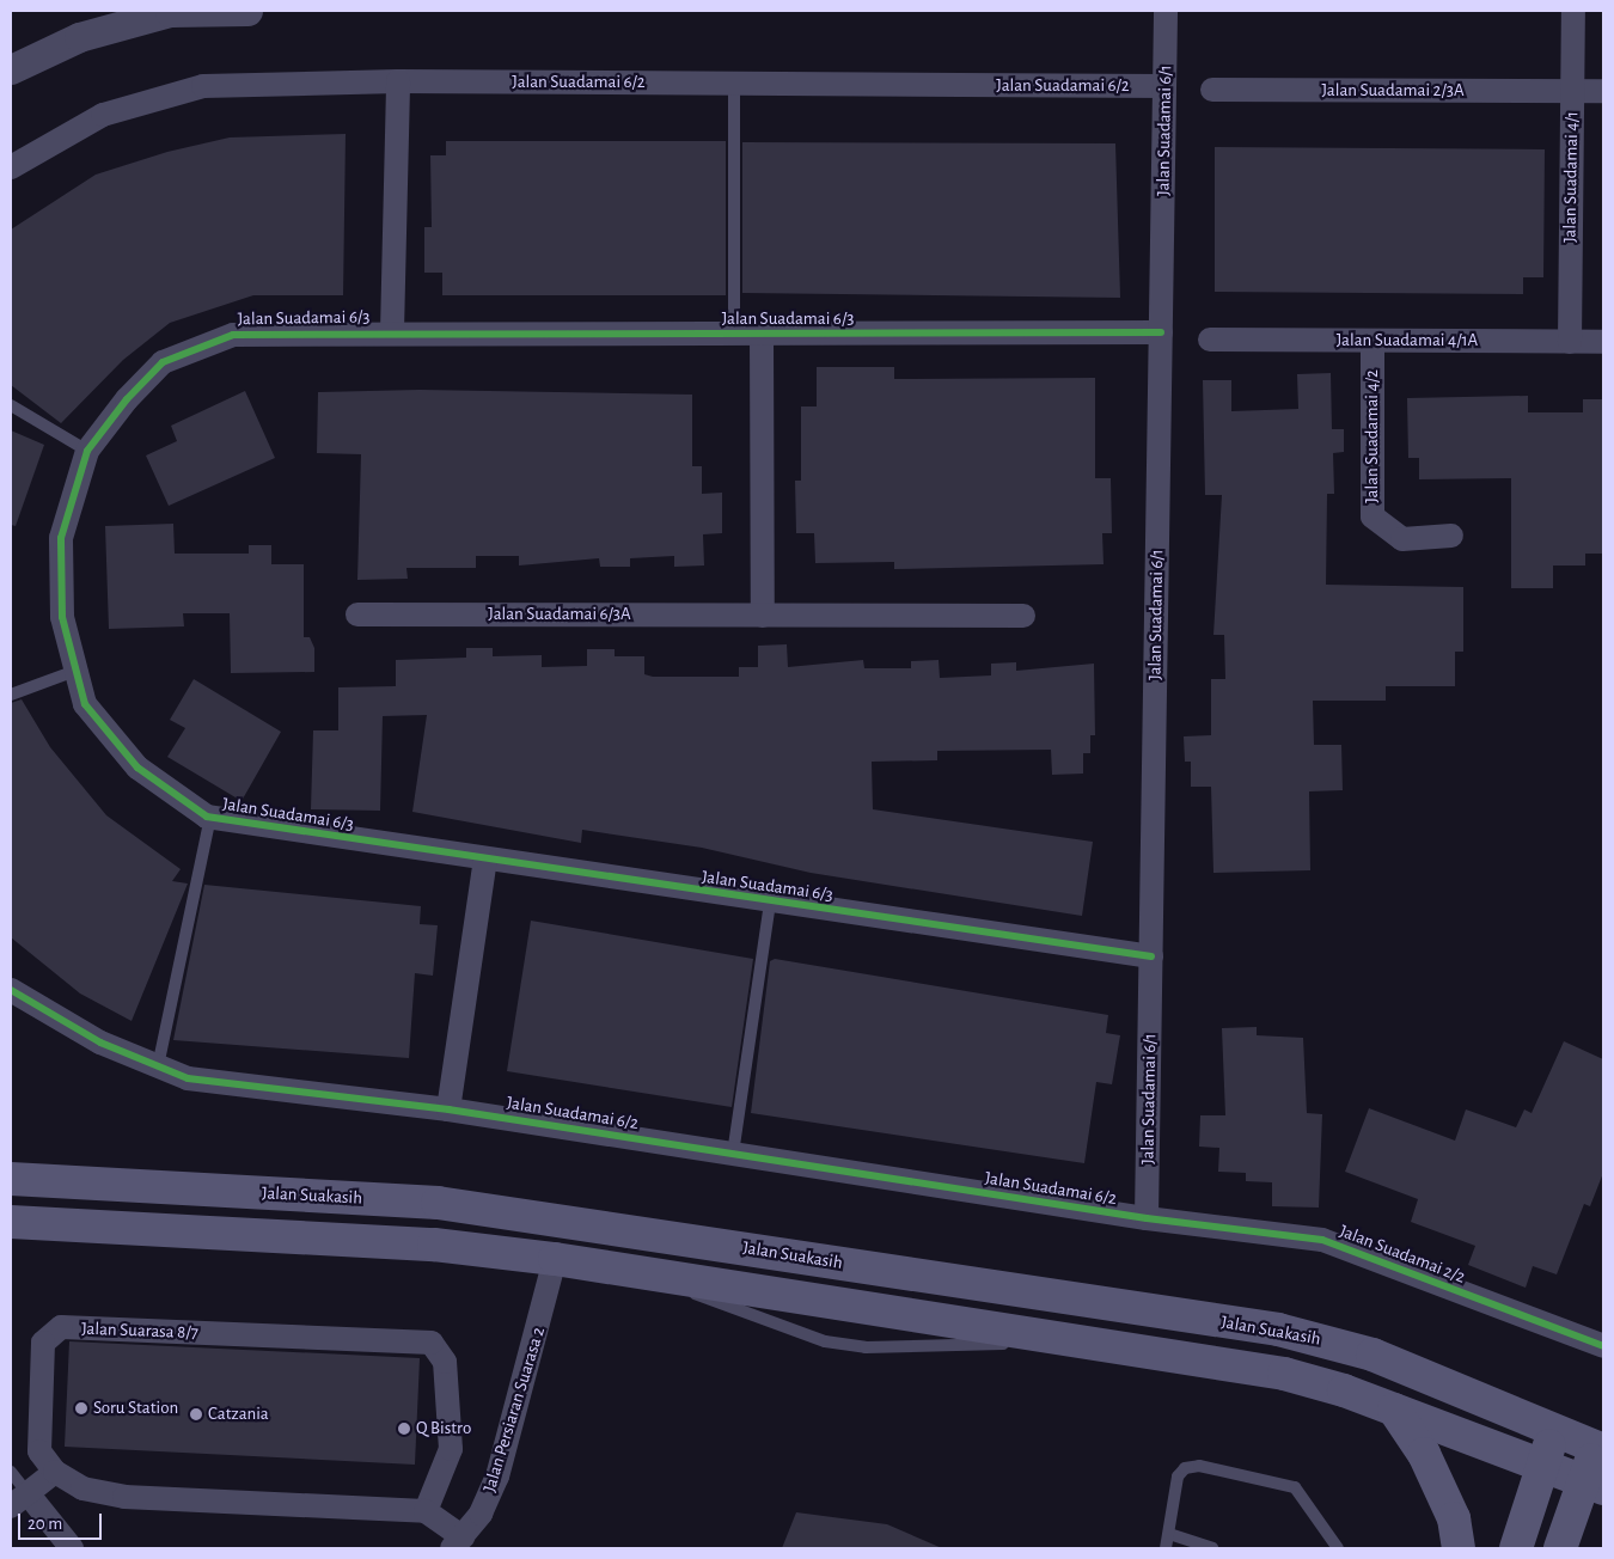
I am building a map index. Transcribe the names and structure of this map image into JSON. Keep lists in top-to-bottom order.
{
  "streets": {
    "main road": ["Jalan Suakasih"],
    "street": [
      "Jalan Suadamai 6/2",
      "Jalan Suadamai 2/3A",
      "Jalan Suadamai 6/1",
      "Jalan Suadamai 4/1",
      "Jalan Suadamai 6/3",
      "Jalan Suadamai 4/1A",
      "Jalan Suadamai 4/2",
      "Jalan Suadamai 6/3A",
      "Jalan Suadamai 2/2",
      "Jalan Suarasa 8/7",
      "Jalan Persiaran Suarasa 2"
    ]
  },
  "crossings": [
    ["Jalan Suadamai 6/2", "Jalan Suadamai 6/1"],
    ["Jalan Suadamai 6/2", "Jalan Suadamai 2/2"],
    ["Jalan Suadamai 2/3A", "Jalan Suadamai 4/1"],
    ["Jalan Suadamai 6/1", "Jalan Suadamai 6/3"],
    ["Jalan Suadamai 6/1", "Jalan Suadamai 2/2"],
    ["Jalan Suadamai 4/1", "Jalan Suadamai 4/1A"],
    ["Jalan Suadamai 4/1A", "Jalan Suadamai 4/2"]
  ],
  "places": ["Soru Station", "Catzania", "Q Bistro"],
  "scale_bar": "20 m"
}
